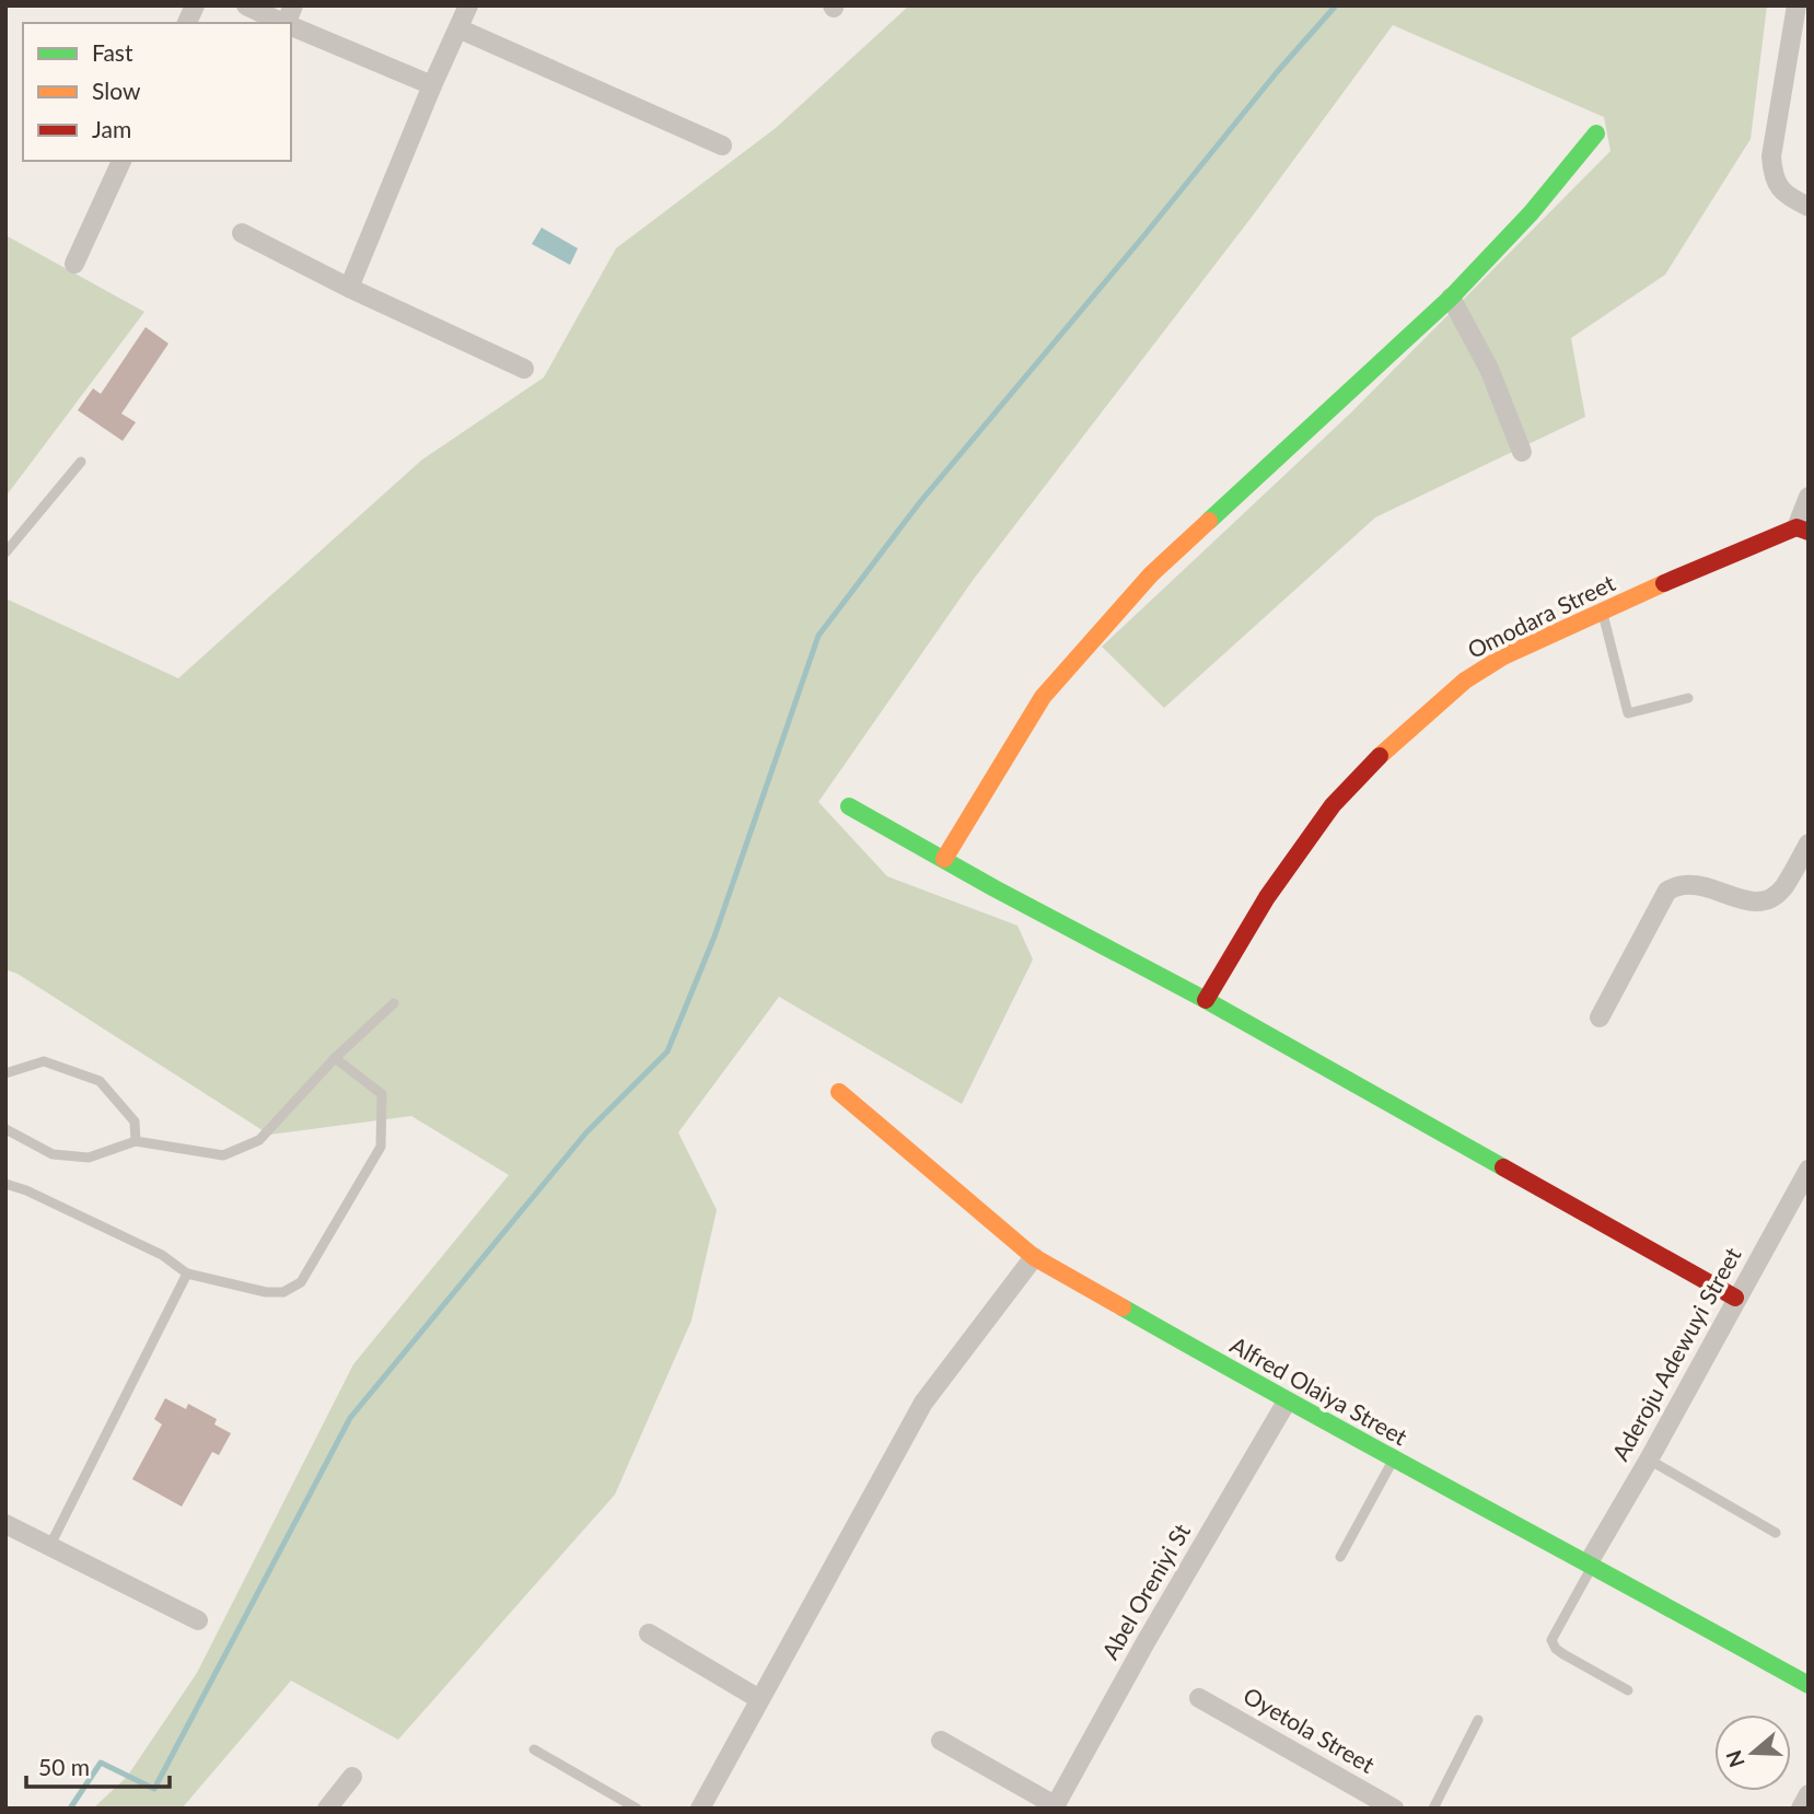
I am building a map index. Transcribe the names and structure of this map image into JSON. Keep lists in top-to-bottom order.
{
  "streets": {
    "street": [
      "Omodara Street",
      "Aderoju Adewuyi Street",
      "Alfred Olaiya Street",
      "Abel Oreniyi St",
      "Oyetola Street"
    ]
  },
  "crossings": [
    ["Aderoju Adewuyi Street", "Alfred Olaiya Street"],
    ["Alfred Olaiya Street", "Abel Oreniyi St"]
  ],
  "legend": ["Fast", "Slow", "Jam"],
  "scale_bar": "50 m",
  "north": "left"
}
